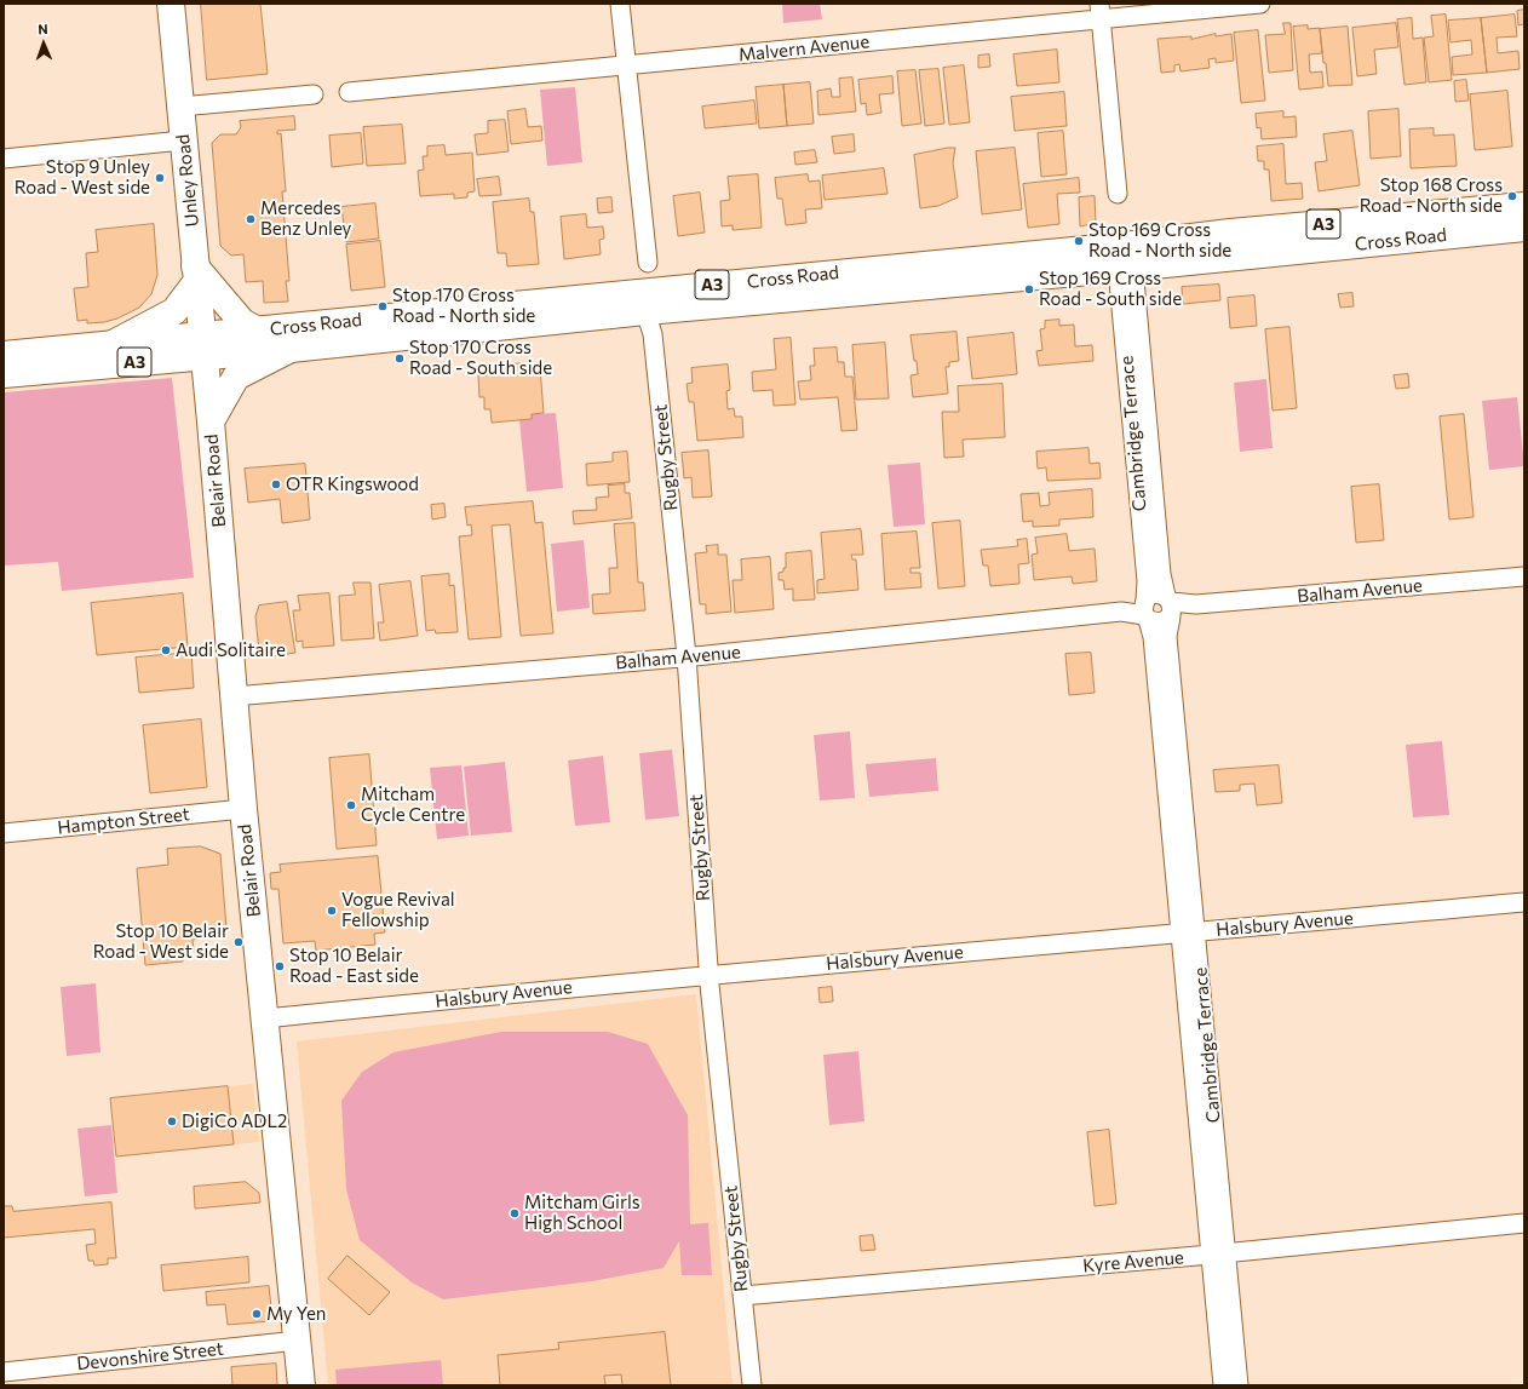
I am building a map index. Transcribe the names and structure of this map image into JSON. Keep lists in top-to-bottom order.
{
  "streets": {
    "main road": [
      "Unley Road",
      "A3",
      "Cross Road",
      "Belair Road"
    ],
    "street": [
      "Malvern Avenue",
      "Cambridge Terrace",
      "Rugby Street",
      "Balham Avenue",
      "Hampton Street",
      "Halsbury Avenue",
      "Kyre Avenue",
      "Devonshire Street"
    ]
  },
  "crossings": [
    ["Unley Road", "Cross Road"],
    ["Unley Road", "Belair Road"],
    ["Cross Road", "Cambridge Terrace"],
    ["Cross Road", "Rugby Street"],
    ["Cross Road", "Belair Road"],
    ["Cambridge Terrace", "Balham Avenue"],
    ["Cambridge Terrace", "Halsbury Avenue"],
    ["Cambridge Terrace", "Kyre Avenue"],
    ["Rugby Street", "Balham Avenue"],
    ["Rugby Street", "Halsbury Avenue"],
    ["Rugby Street", "Kyre Avenue"],
    ["Belair Road", "Balham Avenue"],
    ["Belair Road", "Hampton Street"],
    ["Belair Road", "Halsbury Avenue"],
    ["Belair Road", "Devonshire Street"]
  ],
  "places": [
    "Stop 9 Unley Road - West side",
    "Stop 168 Cross Road - North side",
    "Mercedes Benz Unley",
    "Stop 169 Cross Road - North side",
    "Stop 169 Cross Road - South side",
    "Stop 170 Cross Road - North side",
    "Stop 170 Cross Road - South side",
    "OTR Kingswood",
    "Audi Solitaire",
    "Mitcham Cycle Centre",
    "Vogue Revival Fellowship",
    "Stop 10 Belair Road - West side",
    "Stop 10 Belair Road - East side",
    "DigiCo ADL2",
    "Mitcham Girls High School",
    "My Yen"
  ],
  "north": "top"
}
